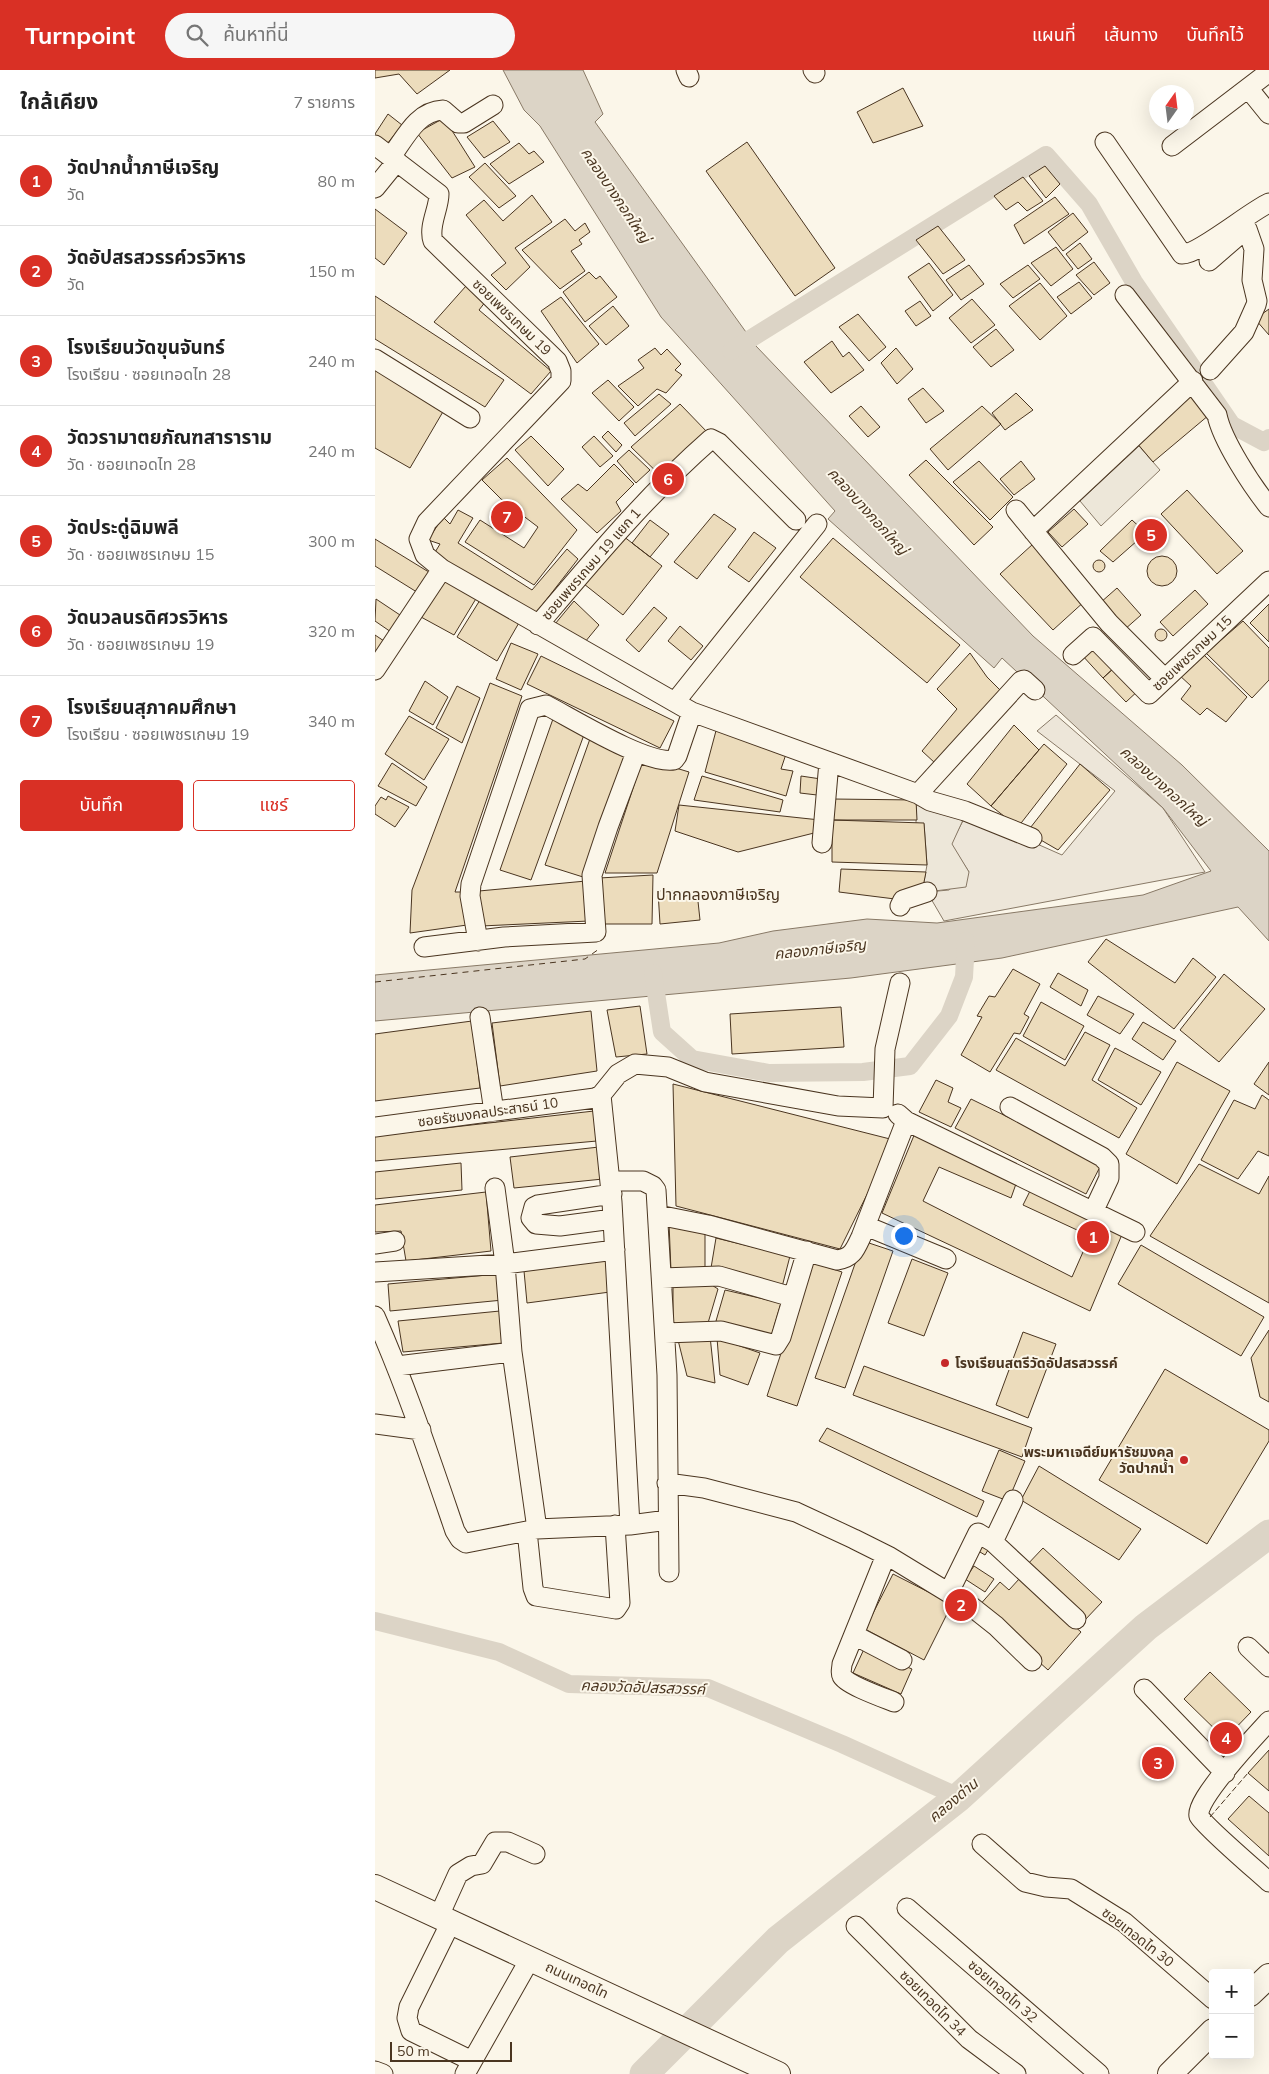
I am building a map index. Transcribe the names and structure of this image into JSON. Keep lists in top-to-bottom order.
{
  "streets": {
    "main road": ["ถนนเทอดไท"],
    "street": [
      "ซอยเพชรเกษม 19",
      "ซอยเพชรเกษม 19 แยก 1",
      "ซอยเพชรเกษม 15",
      "ซอยรัชมงคลประสาธน์ 10",
      "ซอยเทอดไท 30",
      "ซอยเทอดไท 32",
      "ซอยเทอดไท 34"
    ]
  },
  "districts": ["ปากคลองภาษีเจริญ"],
  "water": [
    "คลองบางกอกใหญ่",
    "คลองภาษีเจริญ",
    "คลองวัดอัปสรสวรรค์",
    "คลองด่าน"
  ],
  "places": ["โรงเรียนสตรีวัดอัปสรสวรรค์", "พระมหาเจดีย์มหารัชมงคล วัดปากน้ำ"],
  "scale_bar": "50 m",
  "north": "top",
  "page": {
    "header": "Turnpoint",
    "search": "ค้นหาที่นี่",
    "nav": ["แผนที่", "เส้นทาง", "บันทึกไว้"],
    "heading": ["ใกล้เคียง", "7 รายการ"],
    "list": [
      {
        "mark": "1",
        "name": "วัดปากน้ำภาษีเจริญ",
        "note": "วัด",
        "value": "80 m"
      },
      {
        "mark": "2",
        "name": "วัดอัปสรสวรรค์วรวิหาร",
        "note": "วัด",
        "value": "150 m"
      },
      {
        "mark": "3",
        "name": "โรงเรียนวัดขุนจันทร์",
        "note": "โรงเรียน · ซอยเทอดไท 28",
        "value": "240 m"
      },
      {
        "mark": "4",
        "name": "วัดวรามาตยภัณฑสาราราม",
        "note": "วัด · ซอยเทอดไท 28",
        "value": "240 m"
      },
      {
        "mark": "5",
        "name": "วัดประดู่ฉิมพลี",
        "note": "วัด · ซอยเพชรเกษม 15",
        "value": "300 m"
      },
      {
        "mark": "6",
        "name": "วัดนวลนรดิศวรวิหาร",
        "note": "วัด · ซอยเพชรเกษม 19",
        "value": "320 m"
      },
      {
        "mark": "7",
        "name": "โรงเรียนสุภาคมศึกษา",
        "note": "โรงเรียน · ซอยเพชรเกษม 19",
        "value": "340 m"
      }
    ],
    "pins": [
      "6",
      "7",
      "5",
      "1",
      "2",
      "4",
      "3"
    ],
    "buttons": ["บันทึก", "แชร์"],
    "map_buttons": ["+", "−"],
    "scale": "50 m"
  }
}
